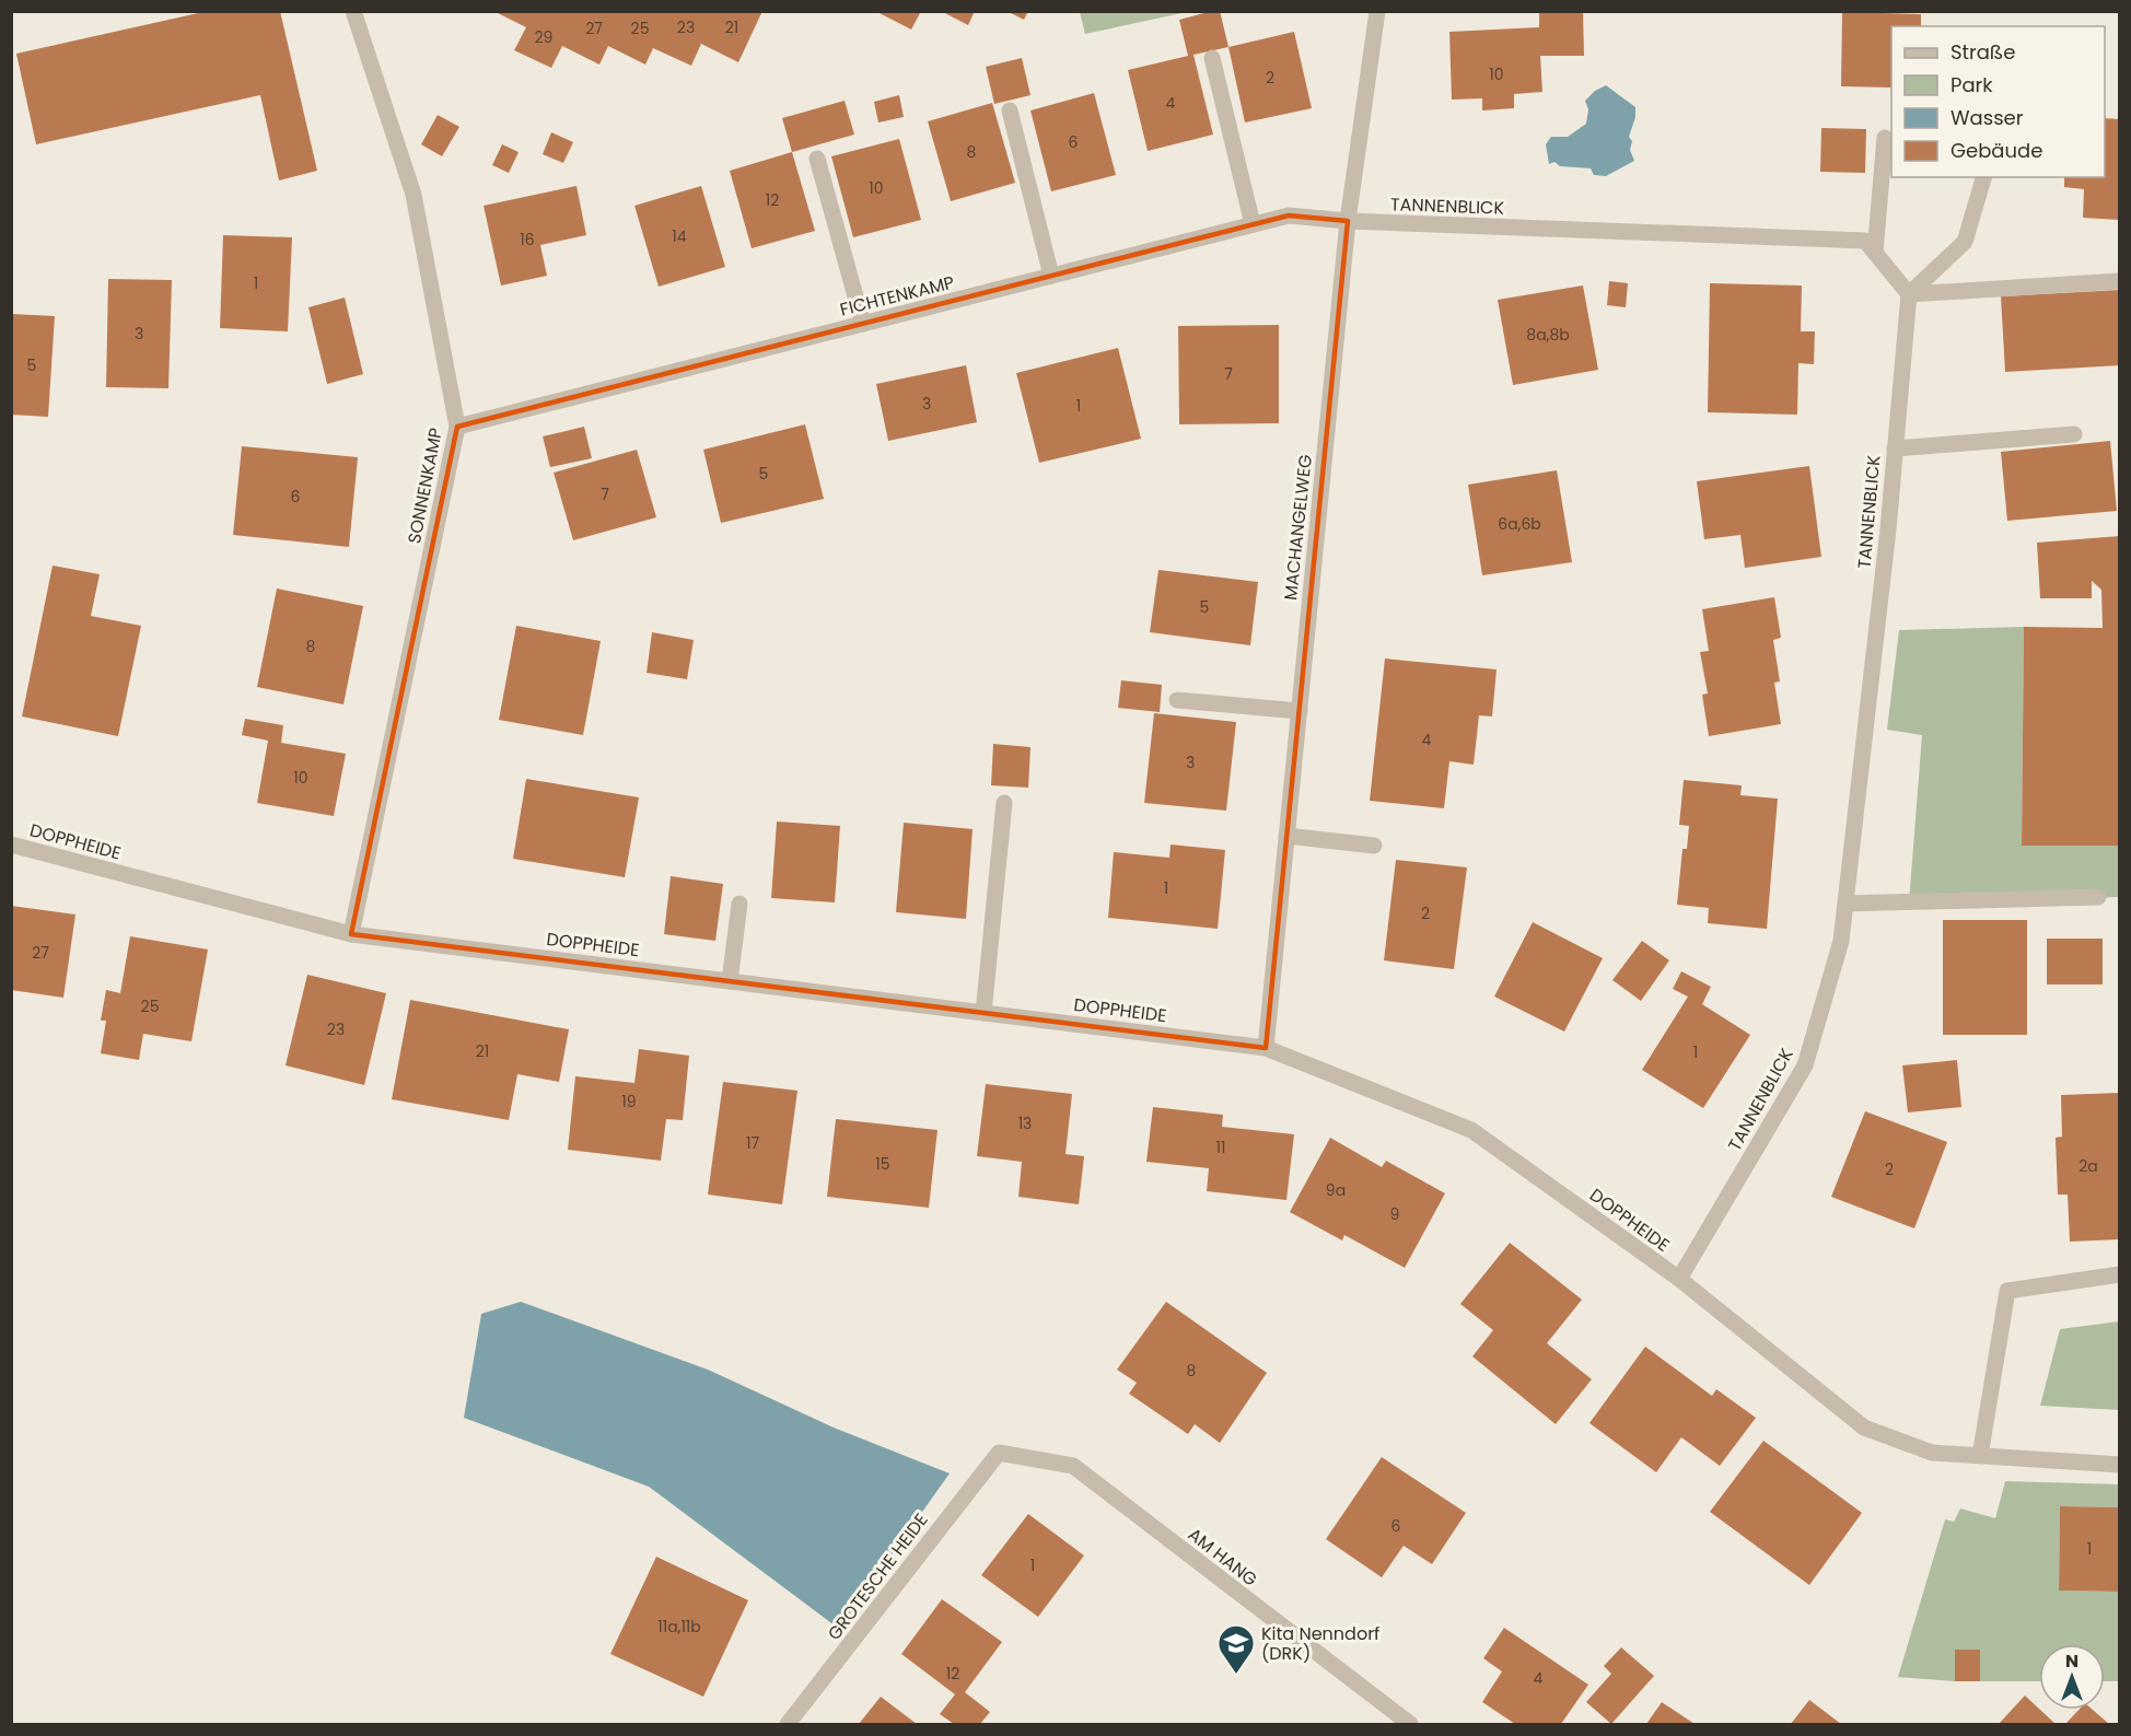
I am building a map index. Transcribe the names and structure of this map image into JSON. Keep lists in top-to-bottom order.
{
  "streets": {
    "street": [
      "TANNENBLICK",
      "FICHTENKAMP",
      "SONNENKAMP",
      "MACHANGELWEG",
      "DOPPHEIDE",
      "AM HANG",
      "GROTESCHE HEIDE"
    ]
  },
  "crossings": [
    ["TANNENBLICK", "FICHTENKAMP"],
    ["TANNENBLICK", "MACHANGELWEG"],
    ["TANNENBLICK", "DOPPHEIDE"],
    ["FICHTENKAMP", "SONNENKAMP"],
    ["FICHTENKAMP", "MACHANGELWEG"],
    ["SONNENKAMP", "DOPPHEIDE"],
    ["MACHANGELWEG", "DOPPHEIDE"],
    ["AM HANG", "GROTESCHE HEIDE"]
  ],
  "places": {
    "school or university": ["Kita Nenndorf (DRK)"]
  },
  "house_numbers": [
    "23",
    "21",
    "27",
    "25",
    "29",
    "10",
    "2",
    "4",
    "6",
    "8",
    "10",
    "12",
    "14",
    "16",
    "1",
    "3",
    "8a,8b",
    "5",
    "7",
    "3",
    "1",
    "5",
    "7",
    "6",
    "6a,6b",
    "5",
    "8",
    "4",
    "3",
    "10",
    "1",
    "2",
    "27",
    "25",
    "23",
    "21",
    "1",
    "19",
    "13",
    "17",
    "11",
    "15",
    "2a",
    "2",
    "9a",
    "9",
    "8",
    "6",
    "1",
    "1",
    "11a,11b",
    "12",
    "4"
  ],
  "legend": [
    "Straße",
    "Park",
    "Wasser",
    "Gebäude"
  ],
  "north": "top"
}
